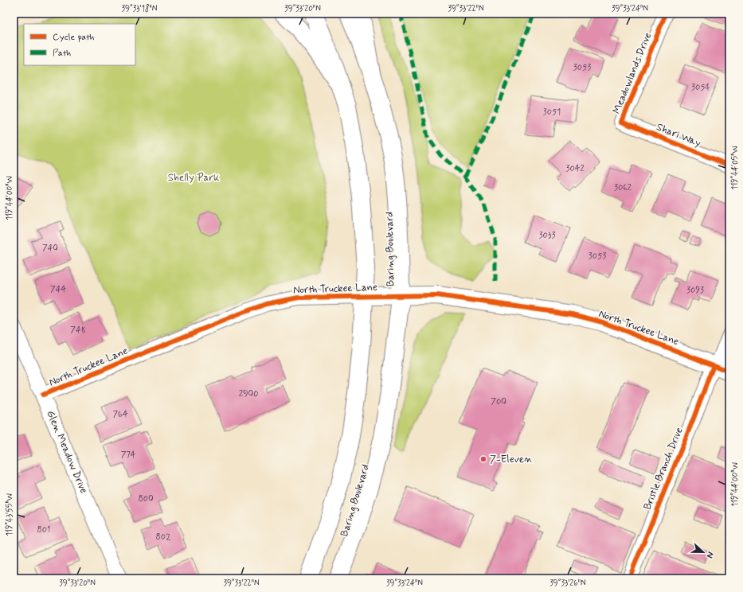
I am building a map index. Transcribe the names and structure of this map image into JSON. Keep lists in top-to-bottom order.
{
  "streets": {
    "main road": ["Baring Boulevard", "North Truckee Lane"],
    "street": [
      "Meadowlands Drive",
      "Shari Way",
      "Glen Meadow Drive",
      "Bristle Branch Drive"
    ]
  },
  "crossings": [
    ["Meadowlands Drive", "Shari Way"],
    ["Baring Boulevard", "North Truckee Lane"],
    ["North Truckee Lane", "Glen Meadow Drive"],
    ["North Truckee Lane", "Bristle Branch Drive"]
  ],
  "parks": ["Shelly Park"],
  "places": ["7-Eleven"],
  "house_numbers": [
    "3053",
    "3054",
    "3051",
    "3042",
    "3062",
    "3033",
    "740",
    "3053",
    "744",
    "3093",
    "748",
    "2900",
    "700",
    "764",
    "774",
    "800",
    "801",
    "802"
  ],
  "legend": ["Cycle path", "Path"],
  "north": "right",
  "coordinates": [
    "39°33'18\"N",
    "39°33'20\"N",
    "39°33'22\"N",
    "39°33'24\"N",
    "119°44'05\"W",
    "119°44'00\"W",
    "119°43'55\"W",
    "39°33'26\"N"
  ]
}
